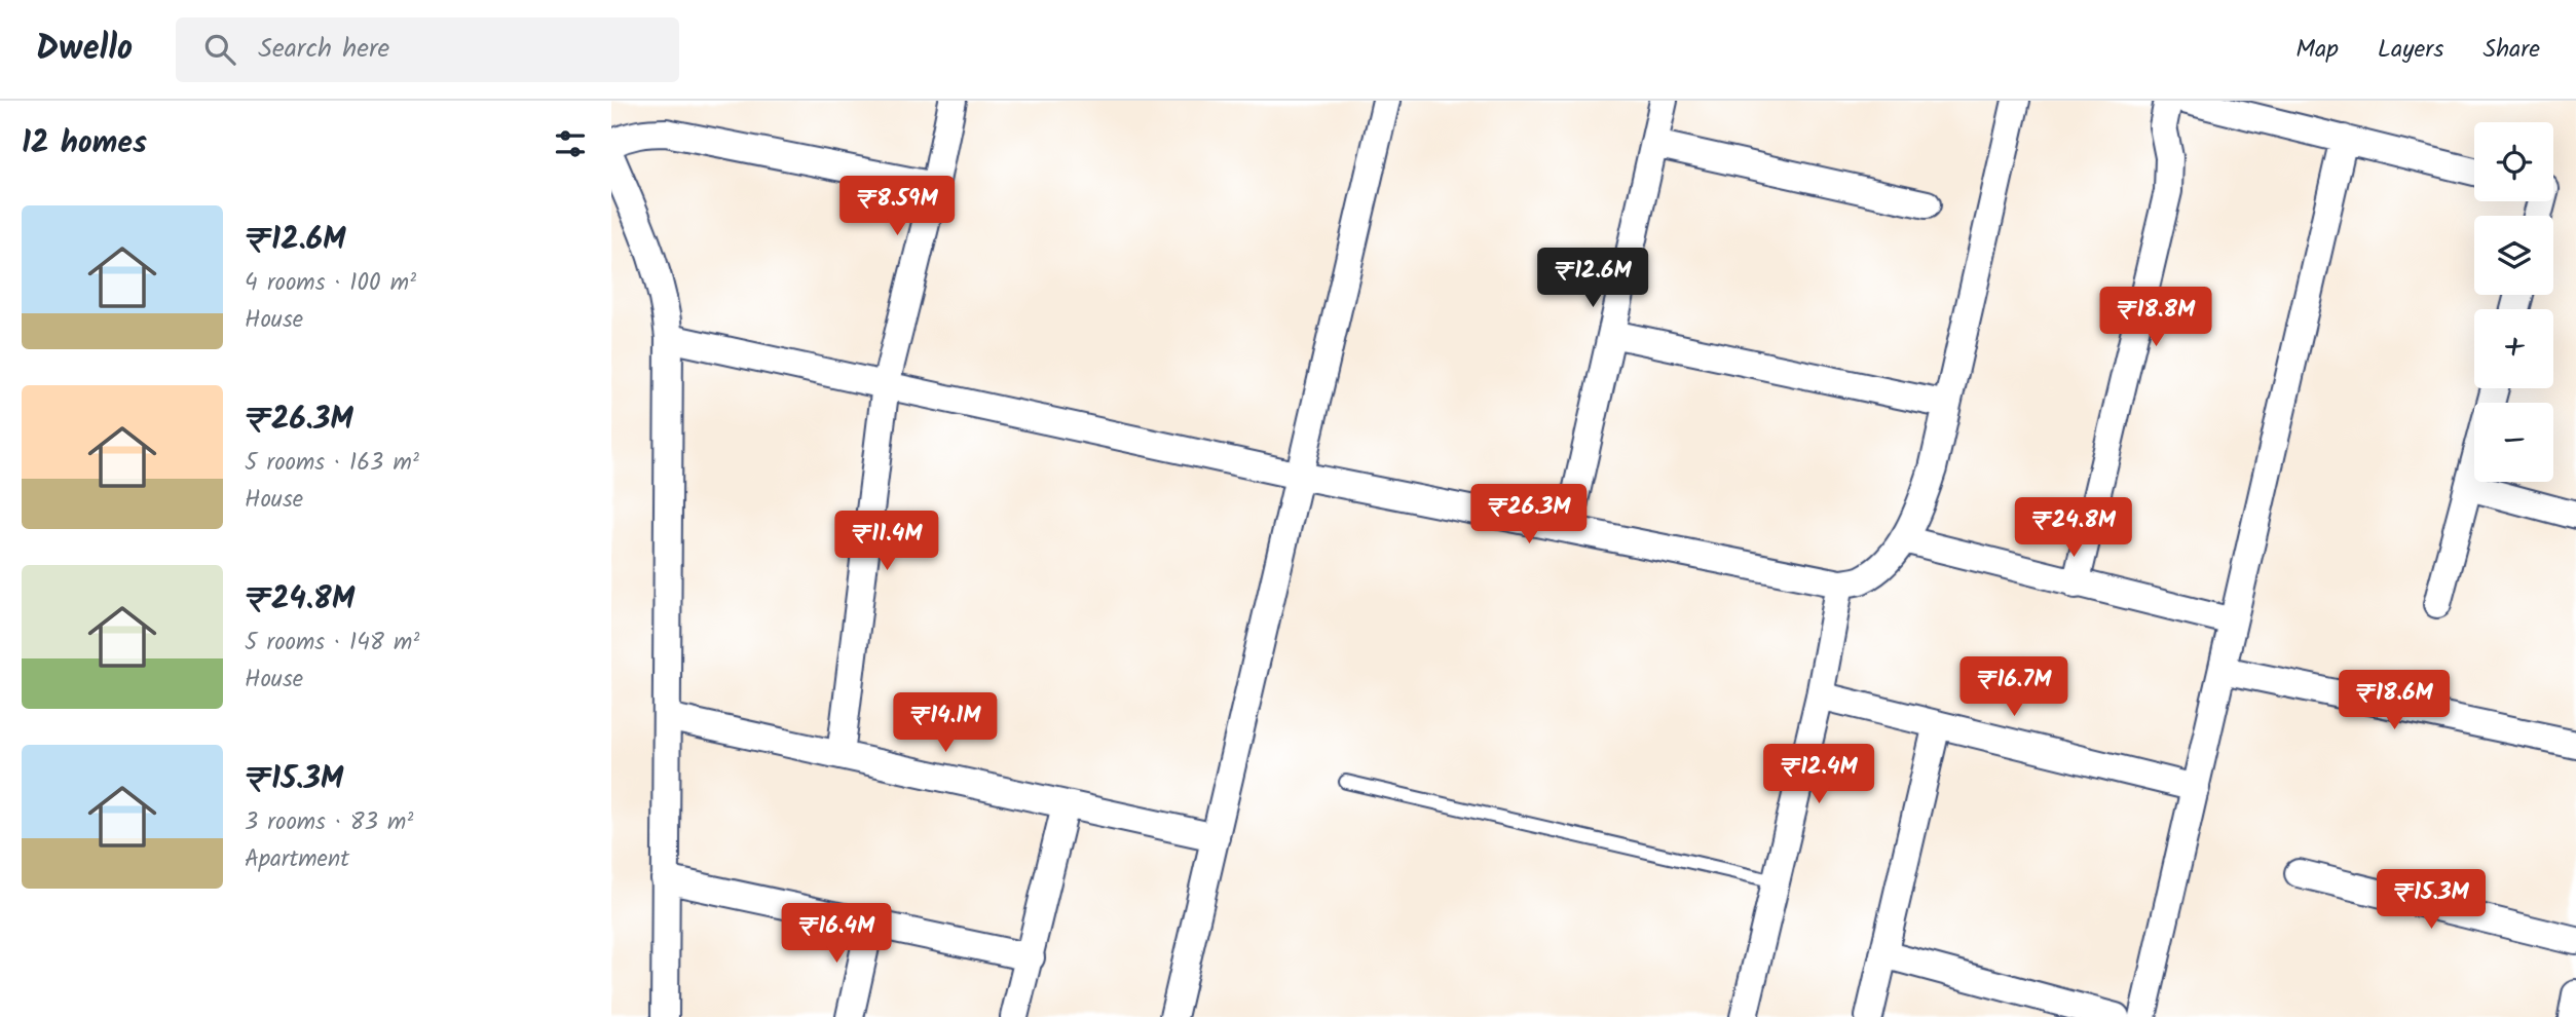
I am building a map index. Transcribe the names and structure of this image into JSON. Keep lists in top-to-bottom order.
{
  "page": {
    "header": "Dwello",
    "search": "Search here",
    "nav": ["Map", "Layers", "Share"],
    "heading": "12 homes",
    "map_buttons": ["+", "−"],
    "price": [
      "₹8.59M",
      "₹12.6M",
      "₹18.8M",
      "₹26.3M",
      "₹24.8M",
      "₹11.4M",
      "₹16.7M",
      "₹18.6M",
      "₹14.1M",
      "₹12.4M",
      "₹15.3M",
      "₹16.4M"
    ],
    "list": [
      {
        "name": "₹12.6M",
        "note": "4 rooms · 100 m² · House"
      },
      {
        "name": "₹26.3M",
        "note": "5 rooms · 163 m² · House"
      },
      {
        "name": "₹24.8M",
        "note": "5 rooms · 148 m² · House"
      },
      {
        "name": "₹15.3M",
        "note": "3 rooms · 83 m² · Apartment"
      }
    ]
  }
}
